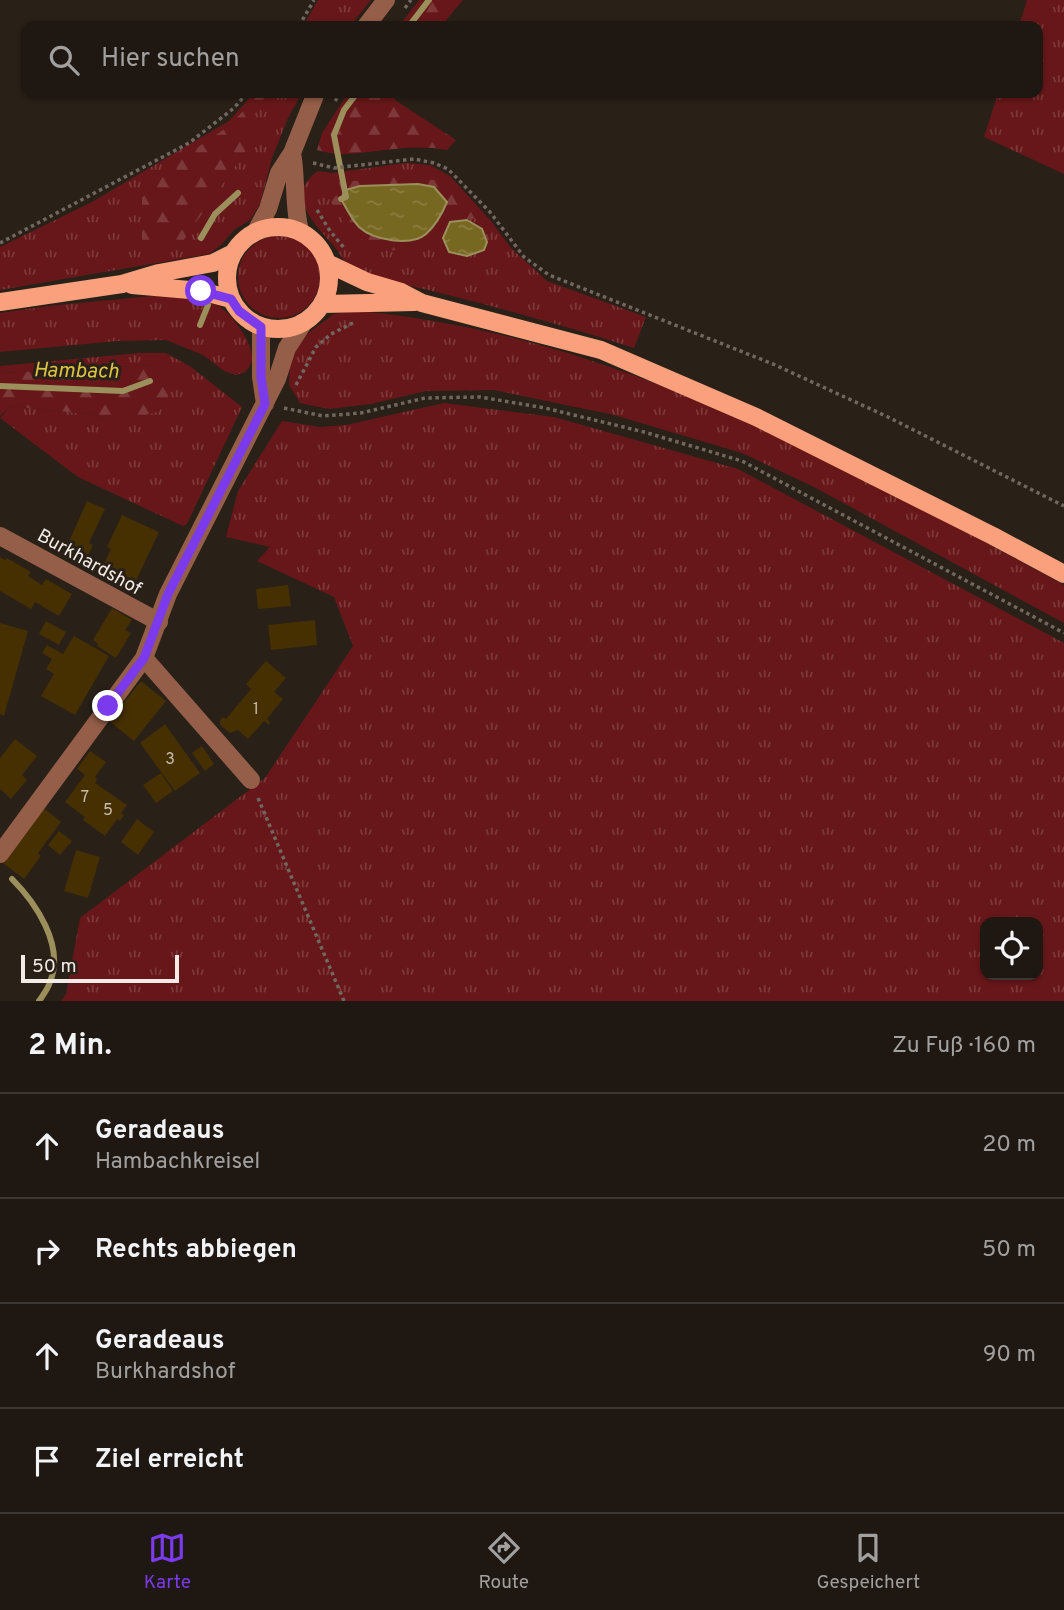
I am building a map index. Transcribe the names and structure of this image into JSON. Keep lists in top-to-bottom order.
{
  "streets": {
    "street": ["Burkhardshof"]
  },
  "water": ["Hambach"],
  "house_numbers": [
    "1",
    "3",
    "7",
    "5"
  ],
  "scale_bar": "50 m",
  "page": {
    "search": "Hier suchen",
    "scale": "50 m",
    "heading": ["2 Min.", "Zu Fuß · 160 m"],
    "list": [
      ["Geradeaus", "Hambachkreisel", "20 m"],
      ["Rechts abbiegen", "50 m"],
      ["Geradeaus", "Burkhardshof", "90 m"],
      "Ziel erreicht"
    ],
    "nav": ["Karte", "Route", "Gespeichert"]
  }
}
